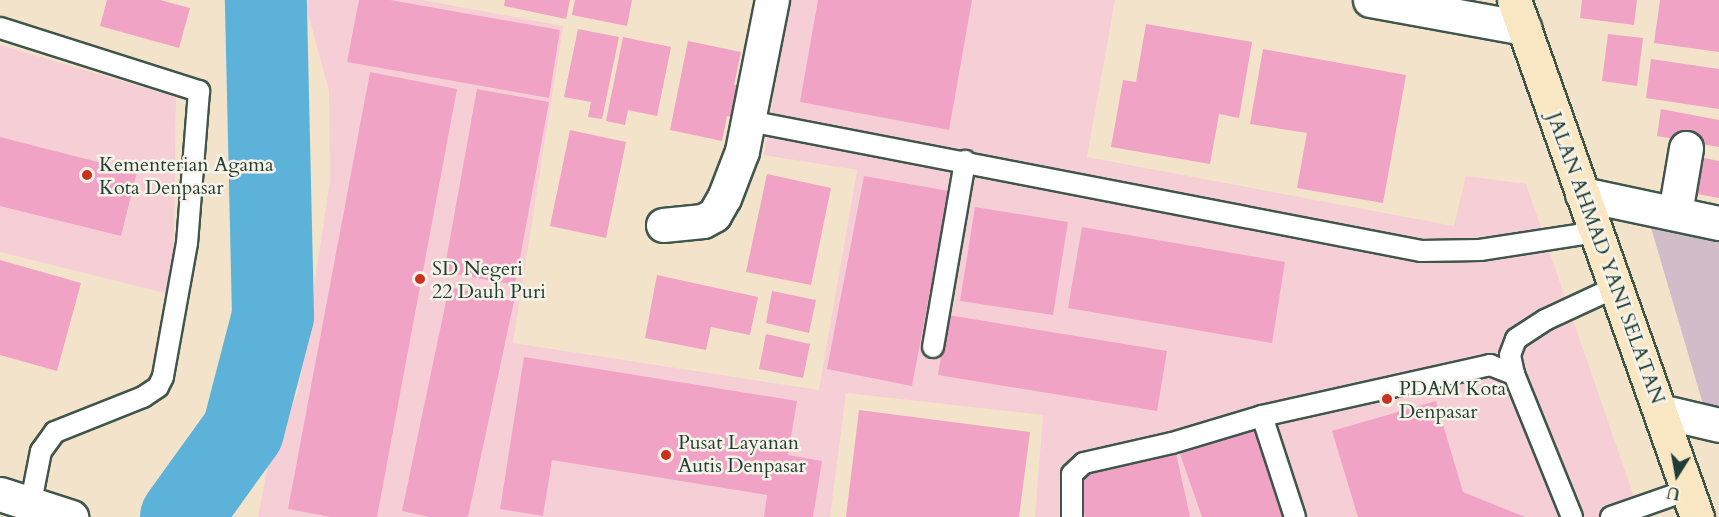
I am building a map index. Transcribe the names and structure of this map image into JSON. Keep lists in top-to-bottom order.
{
  "streets": {
    "main road": ["JALAN AHMAD YANI SELATAN"]
  },
  "places": [
    "Kementerian Agama Kota Denpasar",
    "SD Negeri 22 Dauh Puri",
    "PDAM Kota Denpasar",
    "Pusat Layanan Autis Denpasar"
  ],
  "north": "bottom"
}
